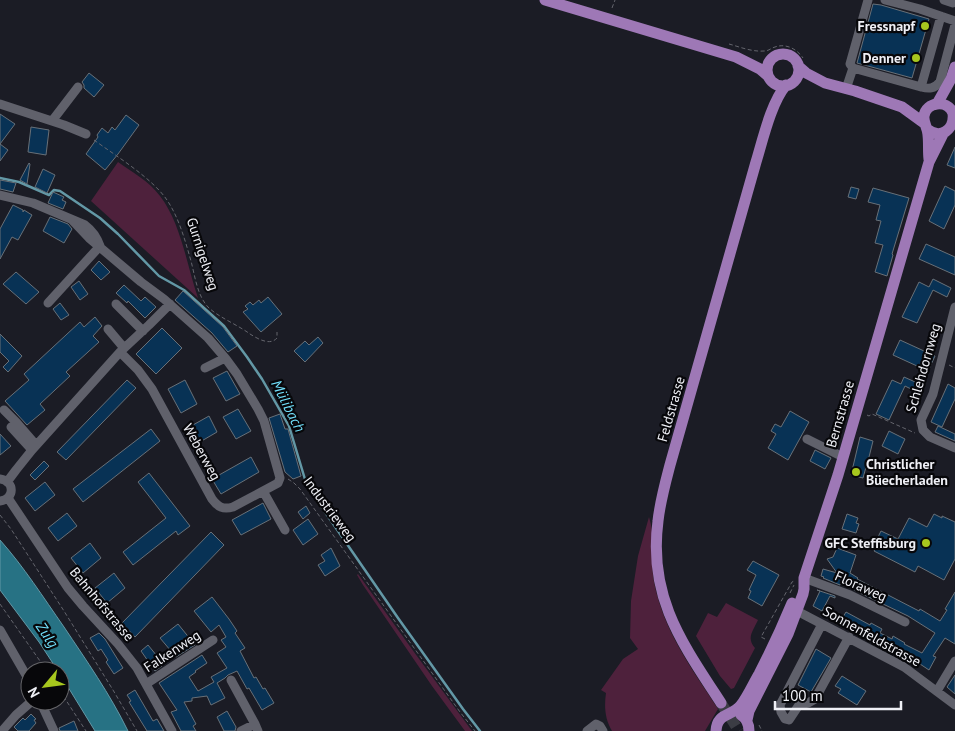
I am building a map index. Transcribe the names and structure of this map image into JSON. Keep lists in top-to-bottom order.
{
  "streets": {
    "main road": ["Feldstrasse", "Bernstrasse"],
    "street": [
      "Schlehdornweg",
      "Weberweg",
      "Industrieweg",
      "Floraweg",
      "Bahnhofstrasse",
      "Sonnenfeldstrasse",
      "Falkenweg"
    ],
    "path": ["Gurnigelweg"]
  },
  "crossings": [
    ["Bernstrasse", "Floraweg"],
    ["Bernstrasse", "Sonnenfeldstrasse"],
    ["Weberweg", "Industrieweg"],
    ["Bahnhofstrasse", "Falkenweg"]
  ],
  "water": ["Mülibach", "Zulg"],
  "places": [
    "Fressnapf",
    "Denner",
    "Christlicher Büecherladen",
    "GFC Steffisburg"
  ],
  "scale_bar": "100 m",
  "north": "bottom left"
}
